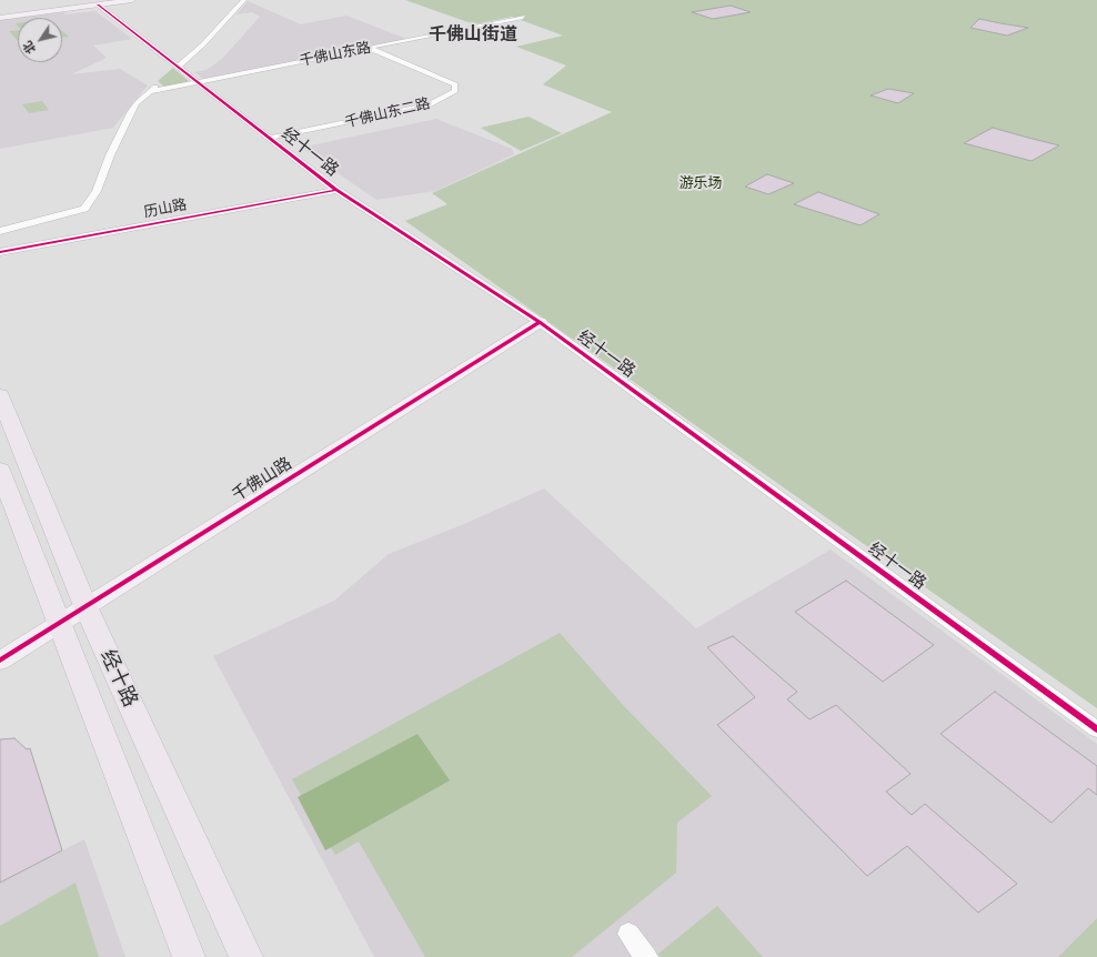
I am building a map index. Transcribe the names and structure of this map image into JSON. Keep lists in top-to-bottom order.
{
  "streets": {
    "highway": ["经十路"],
    "main road": ["千佛山路"],
    "street": [
      "千佛山东路",
      "千佛山东二路",
      "经十一路",
      "历山路"
    ]
  },
  "crossings": [
    ["千佛山东路", "千佛山东二路"],
    ["千佛山东路", "经十一路"],
    ["千佛山东二路", "经十一路"],
    ["经十一路", "历山路"],
    ["经十一路", "千佛山路"],
    ["千佛山路", "经十路"]
  ],
  "districts": ["千佛山街道"],
  "parks": ["游乐场"],
  "north": "bottom left"
}
